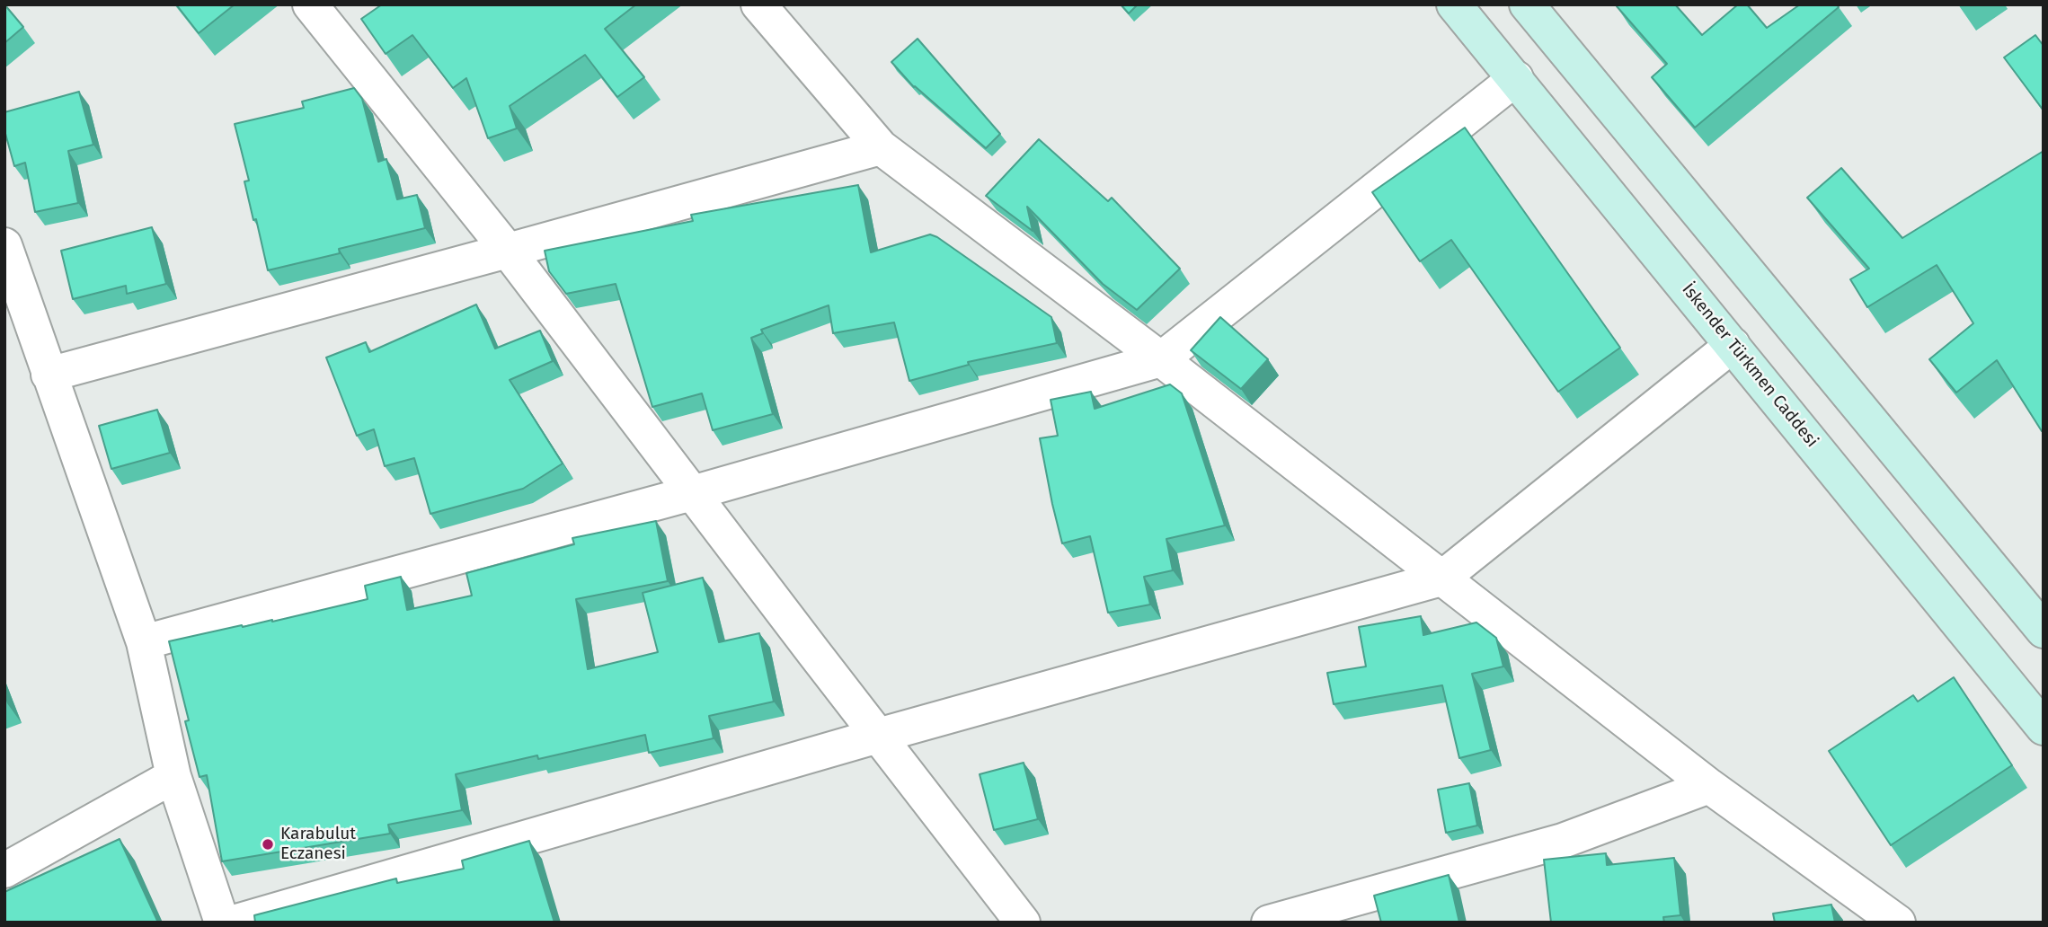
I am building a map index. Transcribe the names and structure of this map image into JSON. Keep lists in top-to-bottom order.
{
  "streets": {
    "main road": ["İskender Türkmen Caddesi"]
  },
  "places": ["Karabulut Eczanesi"]
}
